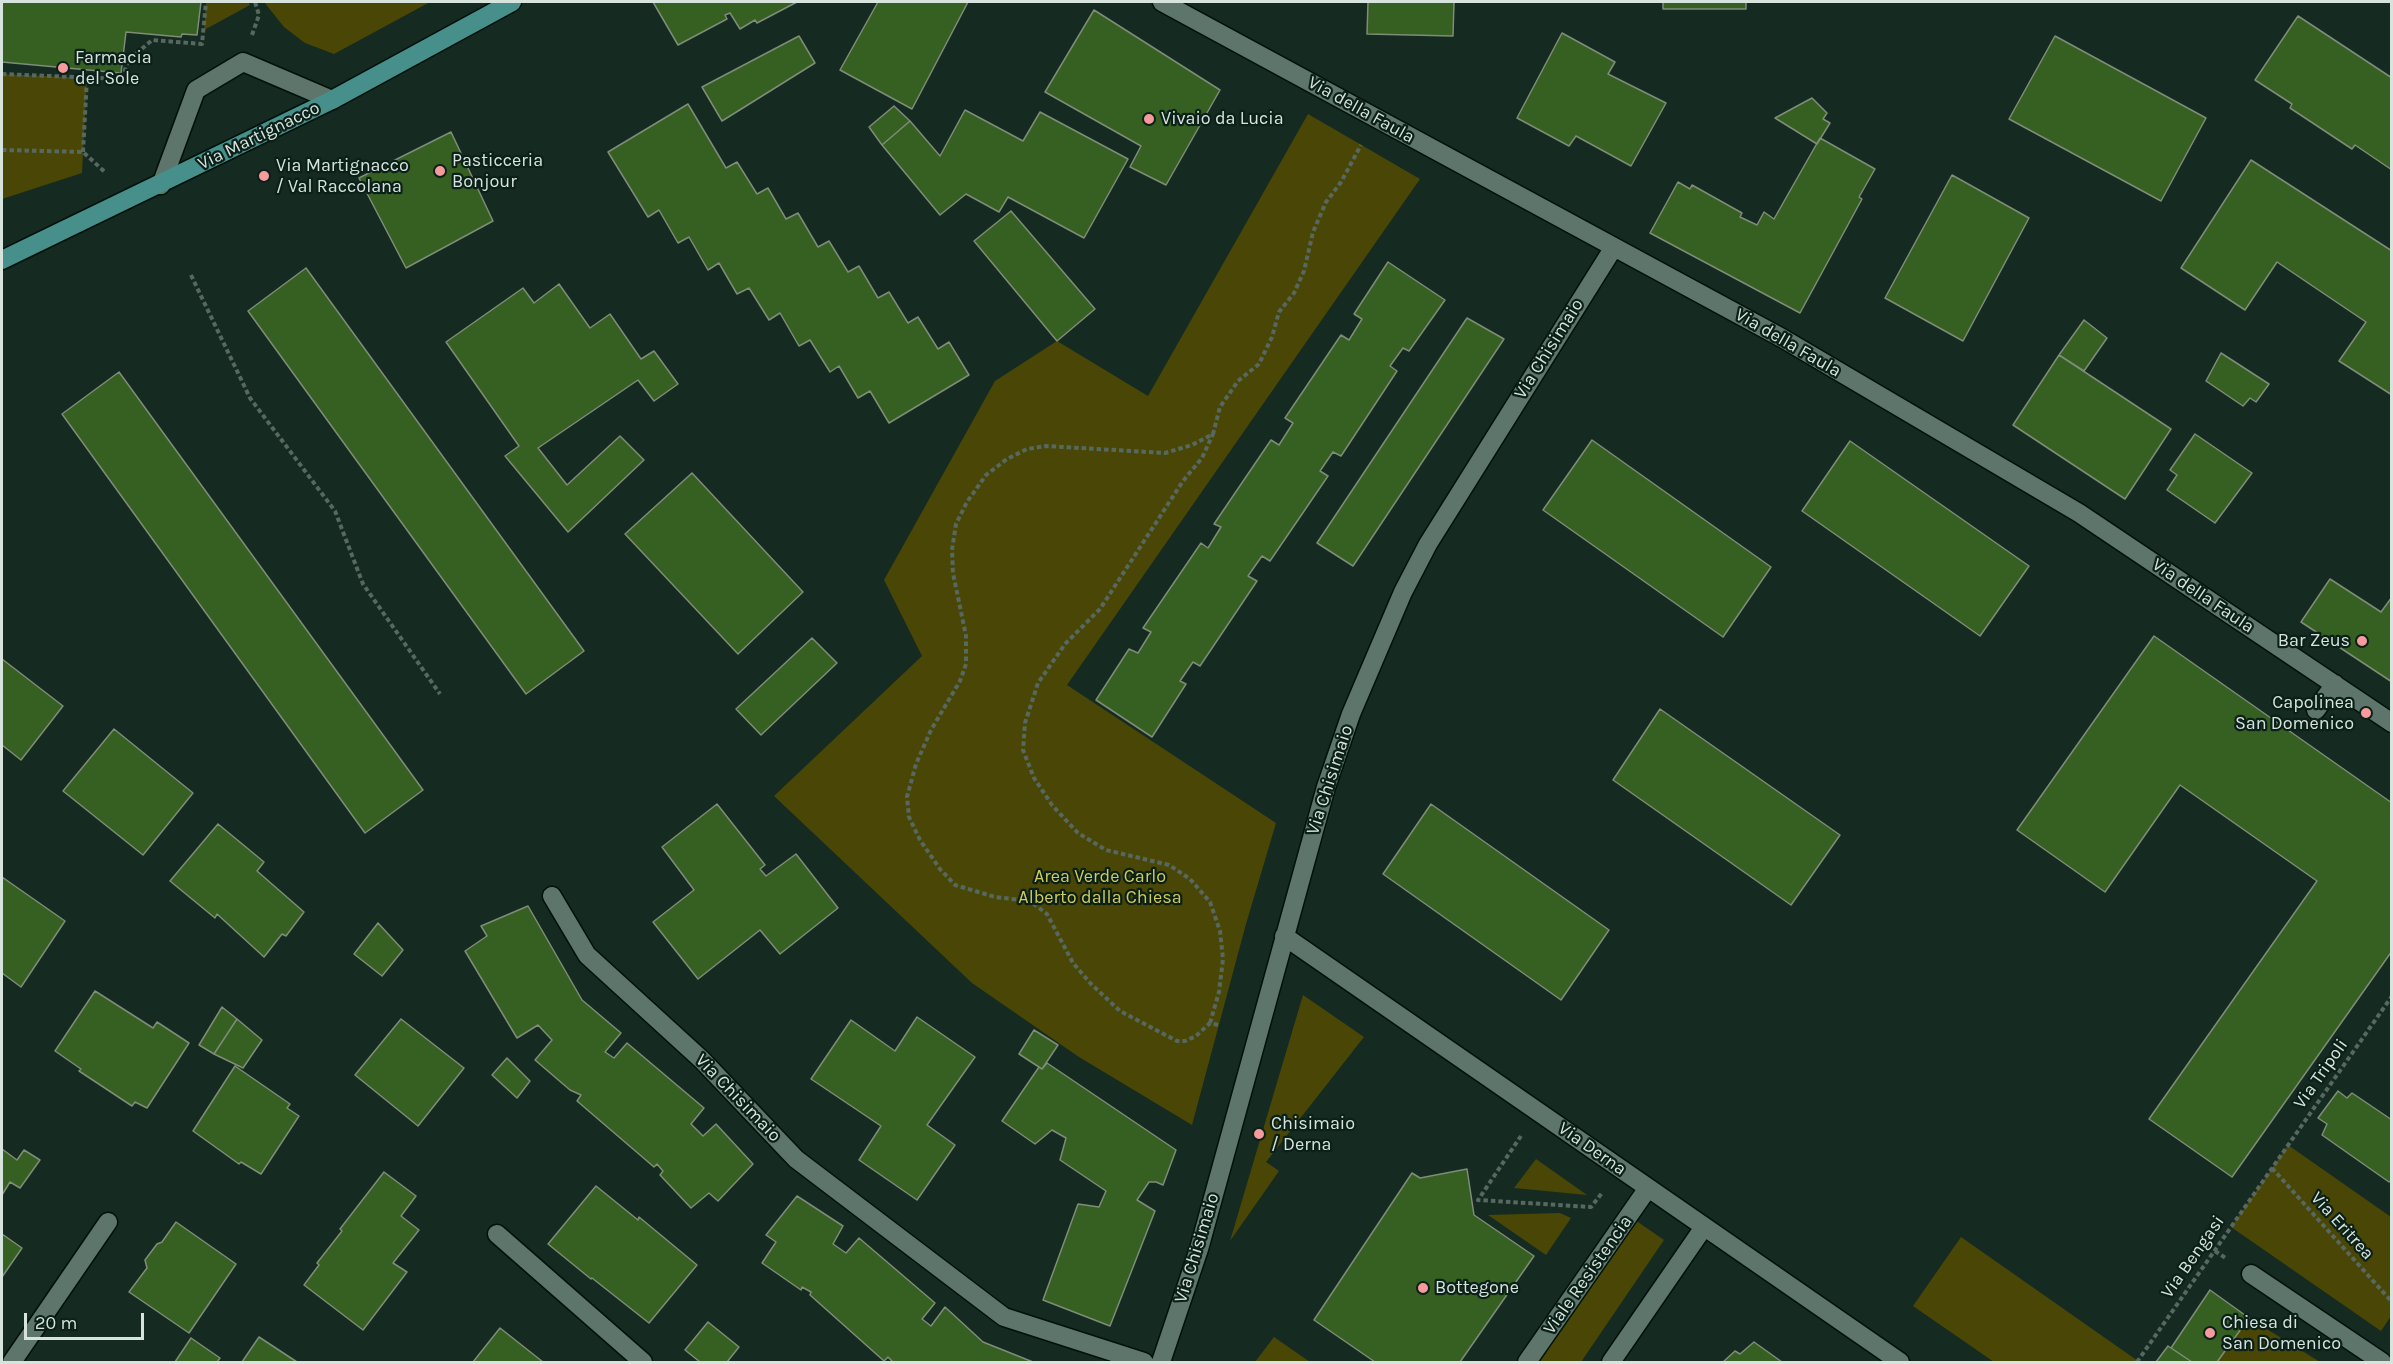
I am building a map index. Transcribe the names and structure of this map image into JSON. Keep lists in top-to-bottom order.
{
  "streets": {
    "main road": ["Via Martignacco"],
    "street": [
      "Via della Faula",
      "Via Chisimaio",
      "Via Derna",
      "Viale Resistencia"
    ],
    "path": ["Via Tripoli", "Via Eritrea", "Via Bengasi"]
  },
  "crossings": [
    ["Via della Faula", "Via Chisimaio"],
    ["Via Chisimaio", "Via Derna"],
    ["Via Tripoli", "Via Eritrea"],
    ["Via Tripoli", "Via Bengasi"],
    ["Via Derna", "Viale Resistencia"],
    ["Via Eritrea", "Via Bengasi"]
  ],
  "parks": ["Area Verde Carlo Alberto dalla Chiesa"],
  "places": [
    "Farmacia del Sole",
    "Vivaio da Lucia",
    "Pasticceria Bonjour",
    "Via Martignacco / Val Raccolana",
    "Bar Zeus",
    "Capolinea San Domenico",
    "Chisimaio / Derna",
    "Bottegone",
    "Chiesa di San Domenico"
  ],
  "scale_bar": "20 m"
}
